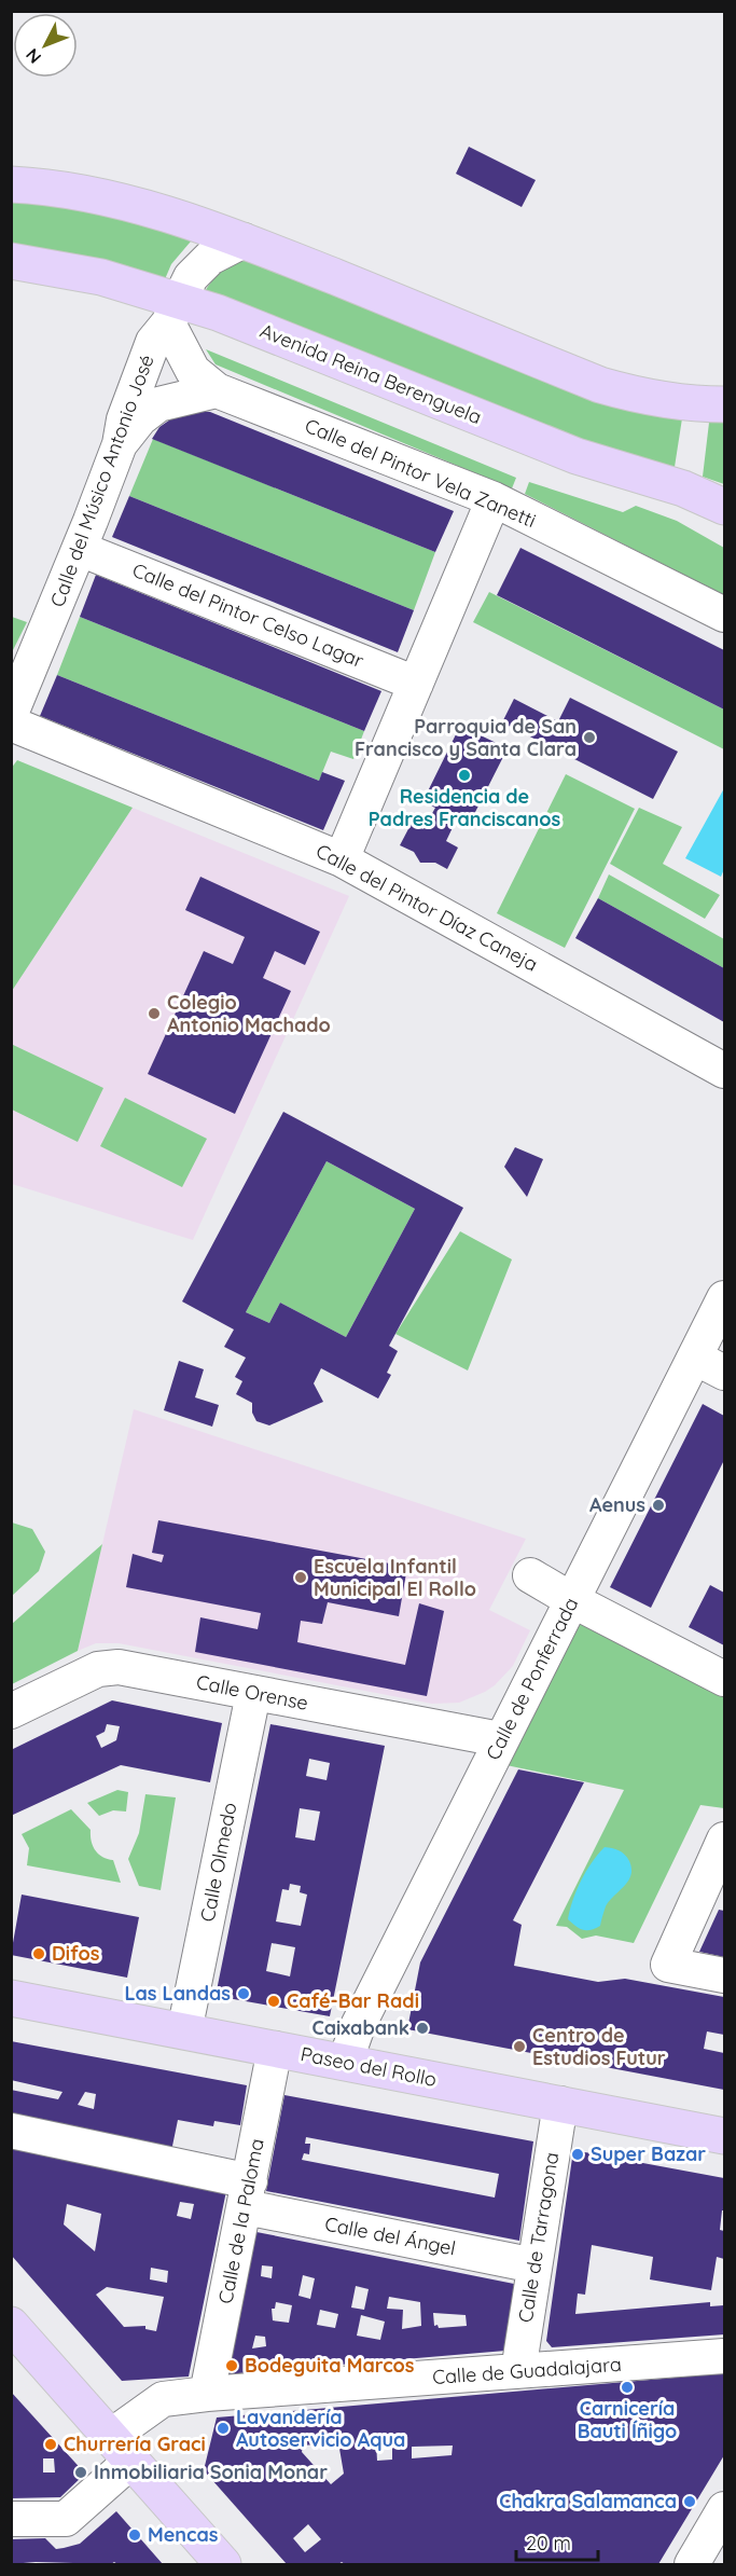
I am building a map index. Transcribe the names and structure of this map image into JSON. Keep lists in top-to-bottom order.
{
  "streets": {
    "main road": ["Avenida Reina Berenguela", "Paseo del Rollo"],
    "street": [
      "Calle del Pintor Vela Zanetti",
      "Calle del Músico Antonio José",
      "Calle del Pintor Celso Lagar",
      "Calle del Pintor Díaz Caneja",
      "Calle de Ponferrada",
      "Calle Orense",
      "Calle Olmedo",
      "Calle de la Paloma",
      "Calle del Ángel",
      "Calle de Tarragona",
      "Calle de Guadalajara"
    ]
  },
  "crossings": [
    ["Avenida Reina Berenguela", "Calle del Pintor Vela Zanetti"],
    ["Avenida Reina Berenguela", "Calle del Músico Antonio José"],
    ["Calle del Pintor Vela Zanetti", "Calle del Músico Antonio José"],
    ["Calle del Músico Antonio José", "Calle del Pintor Celso Lagar"],
    ["Calle de Ponferrada", "Calle Orense"],
    ["Calle de Ponferrada", "Paseo del Rollo"],
    ["Calle Orense", "Calle Olmedo"],
    ["Calle Olmedo", "Paseo del Rollo"],
    ["Paseo del Rollo", "Calle de la Paloma"],
    ["Paseo del Rollo", "Calle de Tarragona"],
    ["Calle de la Paloma", "Calle del Ángel"],
    ["Calle de la Paloma", "Calle de Guadalajara"],
    ["Calle del Ángel", "Calle de Tarragona"],
    ["Calle de Tarragona", "Calle de Guadalajara"]
  ],
  "places": [
    "Parroquia de San Francisco y Santa Clara",
    "Residencia de Padres Franciscanos",
    "Colegio Antonio Machado",
    "Aenus",
    "Escuela Infantil Municipal El Rollo",
    "Difos",
    "Las Landas",
    "Café-Bar Radi",
    "Caixabank",
    "Centro de Estudios Futur",
    "Super Bazar",
    "Bodeguita Marcos",
    "Carnicería Bauti Íñigo",
    "Lavandería Autoservicio Aqua",
    "Churrería Graci",
    "Inmobiliaria Sonia Monar",
    "Chakra Salamanca",
    "Mencas"
  ],
  "scale_bar": "20 m",
  "north": "bottom left"
}
